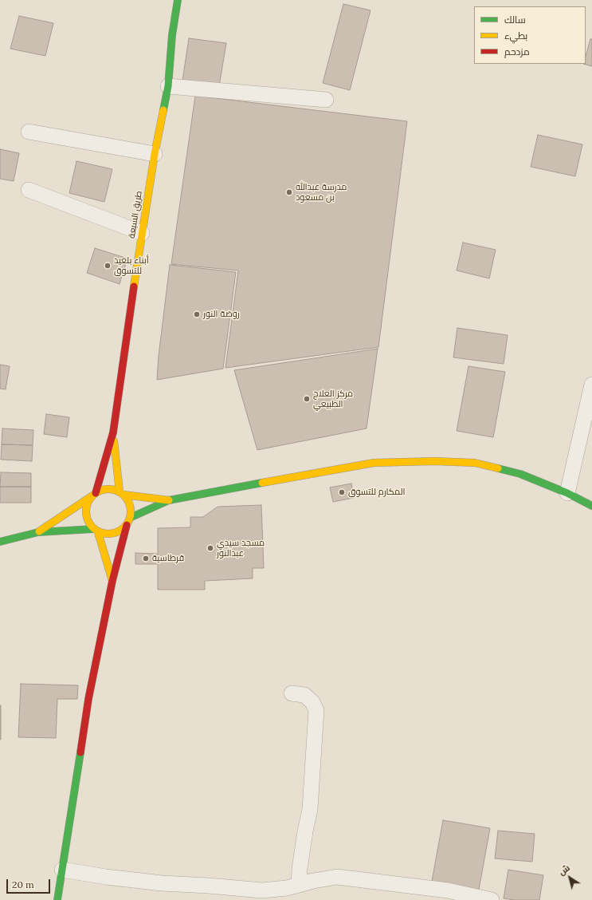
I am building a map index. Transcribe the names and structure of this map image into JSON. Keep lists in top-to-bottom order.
{
  "streets": {
    "street": ["طريق السبعة"]
  },
  "places": [
    "مدرسة عبدالله بن مسعود",
    "أبناء بلعيد للتسوق",
    "روضة النور",
    "مركز العلاج الطبيعي",
    "المكارم للتسوق",
    "مسجد سيدي عبدالنور",
    "قرطاسية"
  ],
  "legend": ["سالك", "بطيء", "مزدحم"],
  "scale_bar": "20 m",
  "north": "top left"
}
